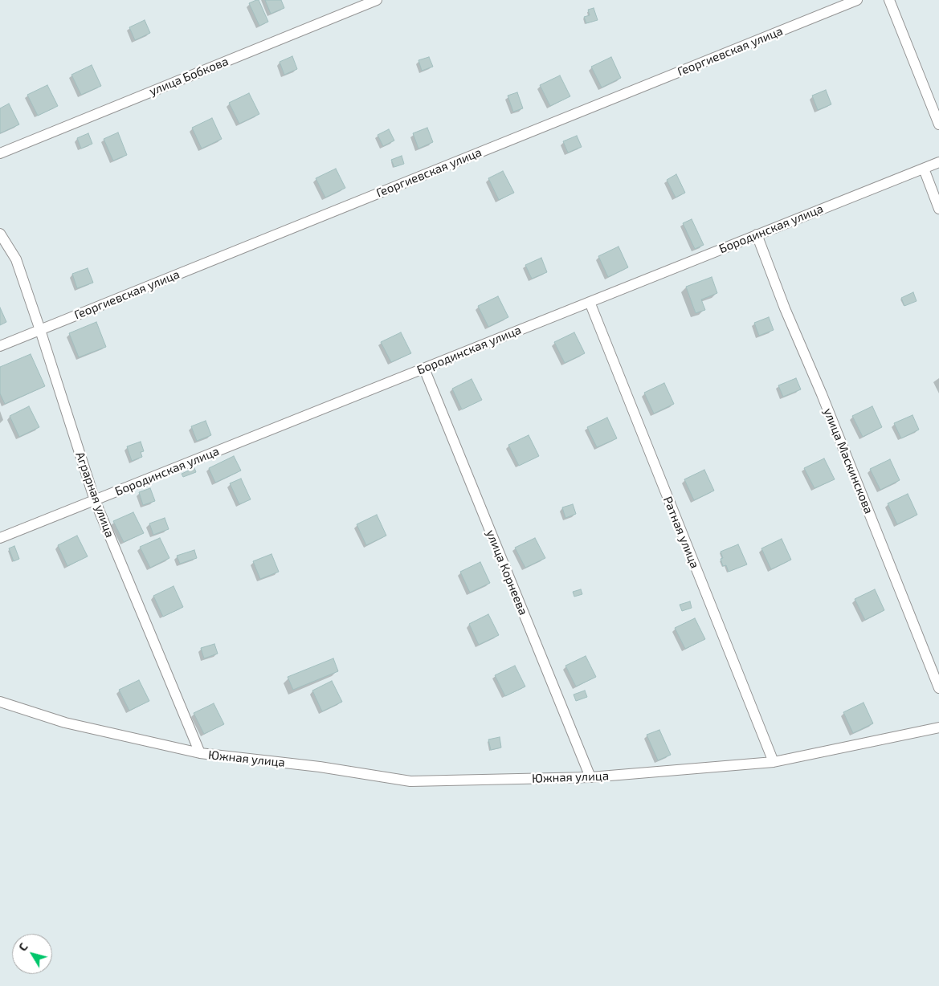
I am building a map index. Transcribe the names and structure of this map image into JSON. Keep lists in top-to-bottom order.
{
  "streets": {
    "street": [
      "Георгиевская улица",
      "улица Бобкова",
      "Бородинская улица",
      "улица Маскинскова",
      "Аграрная улица",
      "Ратная улица",
      "улица Корнеева",
      "Южная улица"
    ]
  },
  "crossings": [
    ["Георгиевская улица", "Аграрная улица"],
    ["Бородинская улица", "улица Маскинскова"],
    ["Бородинская улица", "Аграрная улица"],
    ["Бородинская улица", "Ратная улица"],
    ["Бородинская улица", "улица Корнеева"],
    ["Аграрная улица", "Южная улица"],
    ["Ратная улица", "Южная улица"],
    ["улица Корнеева", "Южная улица"]
  ],
  "north": "top left"
}
